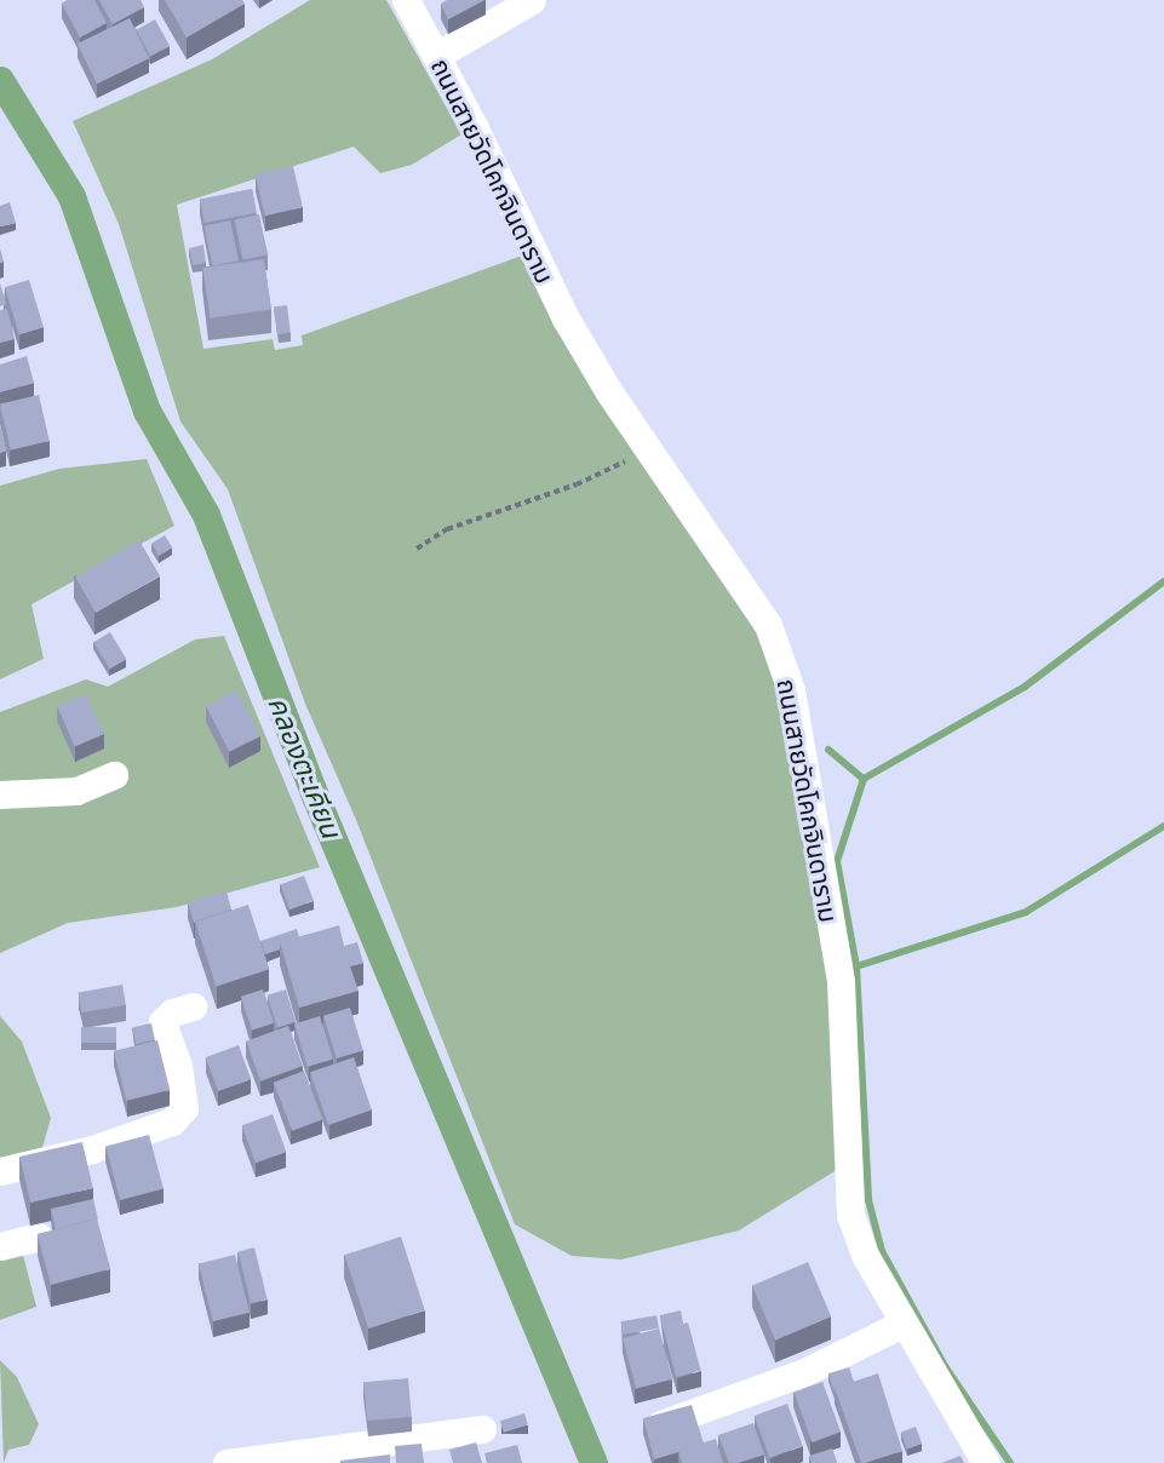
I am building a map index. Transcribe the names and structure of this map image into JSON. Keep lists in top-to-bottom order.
{
  "streets": {
    "street": ["ถนนสายวัดโคกจินดาราม"]
  },
  "water": ["คลองตะเคียน"]
}
